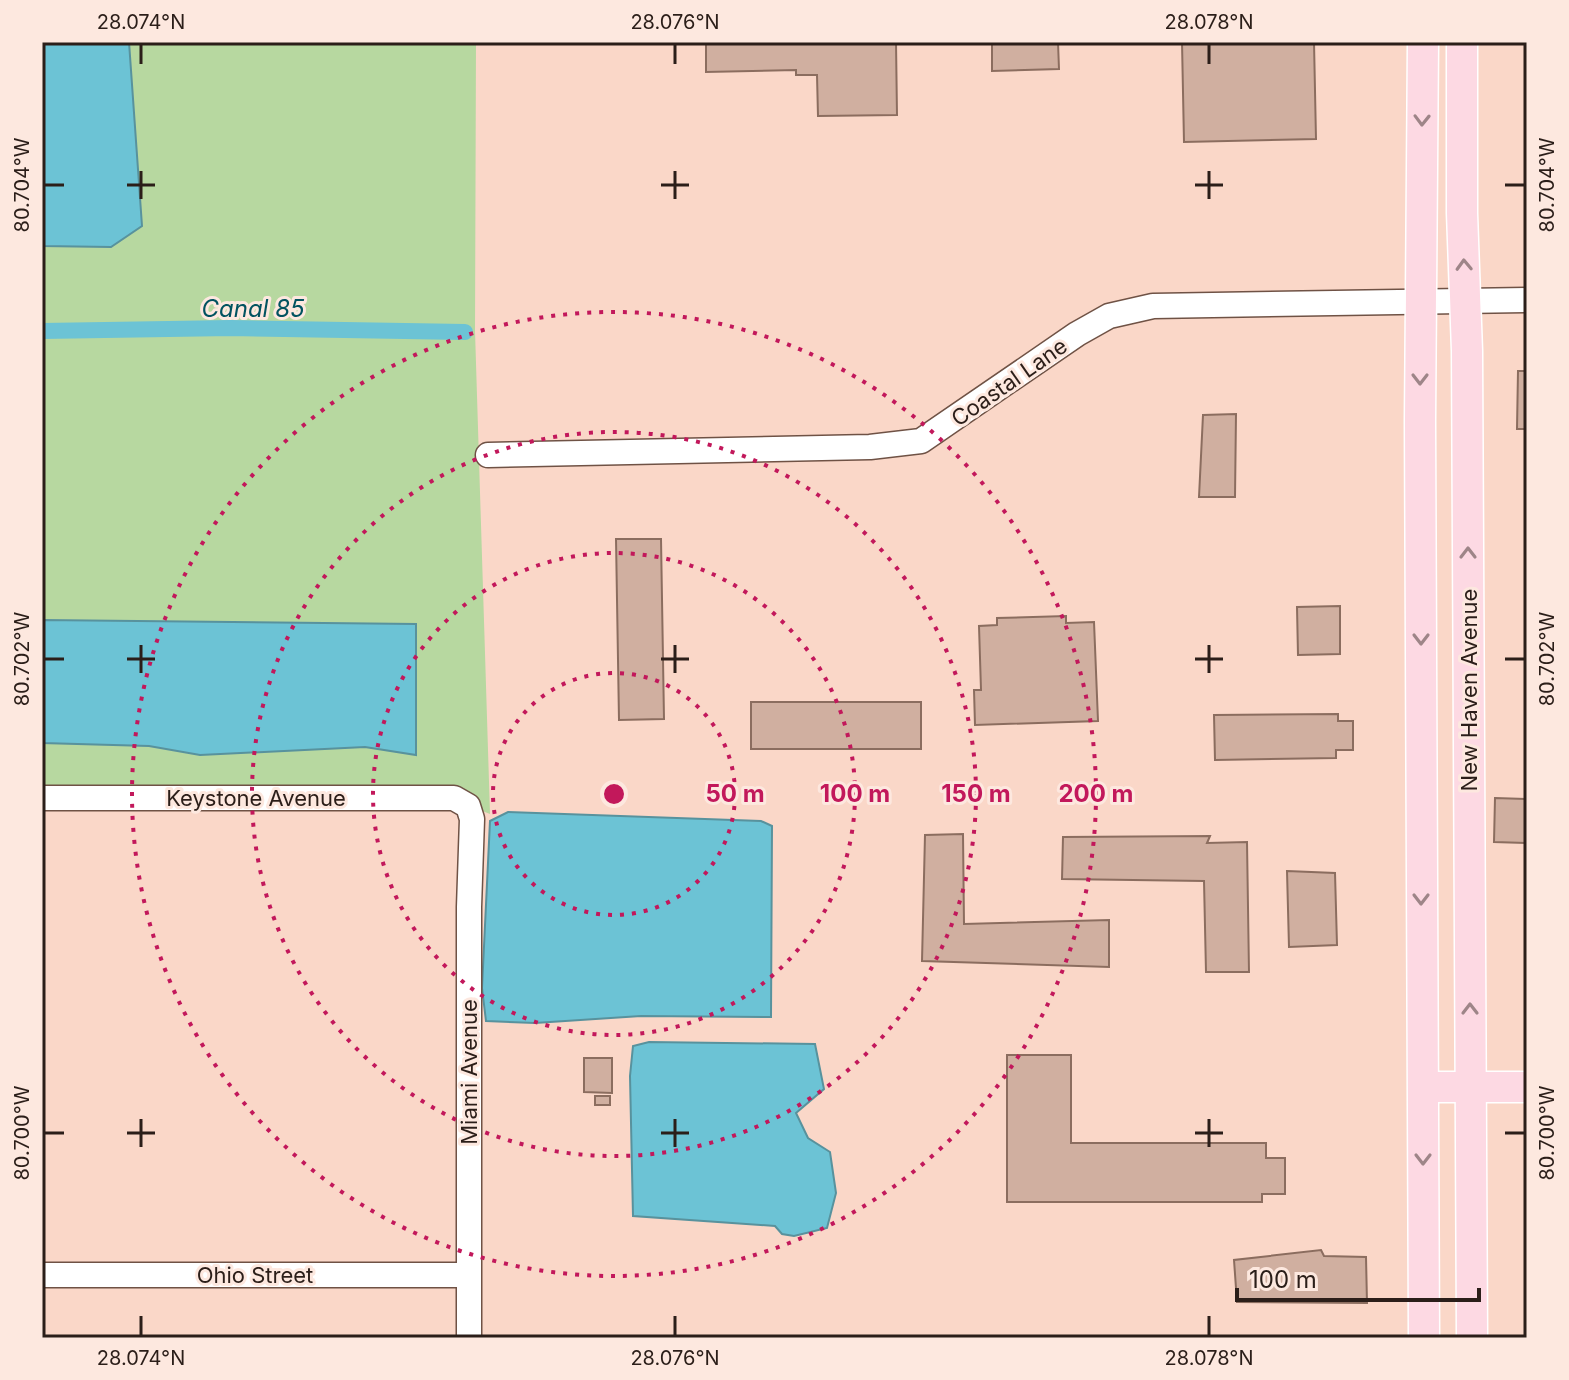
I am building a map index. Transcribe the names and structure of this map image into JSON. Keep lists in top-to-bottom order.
{
  "streets": {
    "main road": ["New Haven Avenue"],
    "street": [
      "Coastal Lane",
      "Keystone Avenue",
      "Miami Avenue",
      "Ohio Street"
    ]
  },
  "crossings": [
    ["Coastal Lane", "New Haven Avenue"],
    ["Keystone Avenue", "Miami Avenue"],
    ["Miami Avenue", "Ohio Street"]
  ],
  "water": ["Canal 85"],
  "scale_bar": "100 m",
  "coordinates": [
    "28.074°N",
    "28.076°N",
    "28.078°N",
    "80.704°W",
    "80.702°W",
    "80.700°W"
  ],
  "rings": [
    "50 m",
    "100 m",
    "150 m",
    "200 m"
  ]
}
